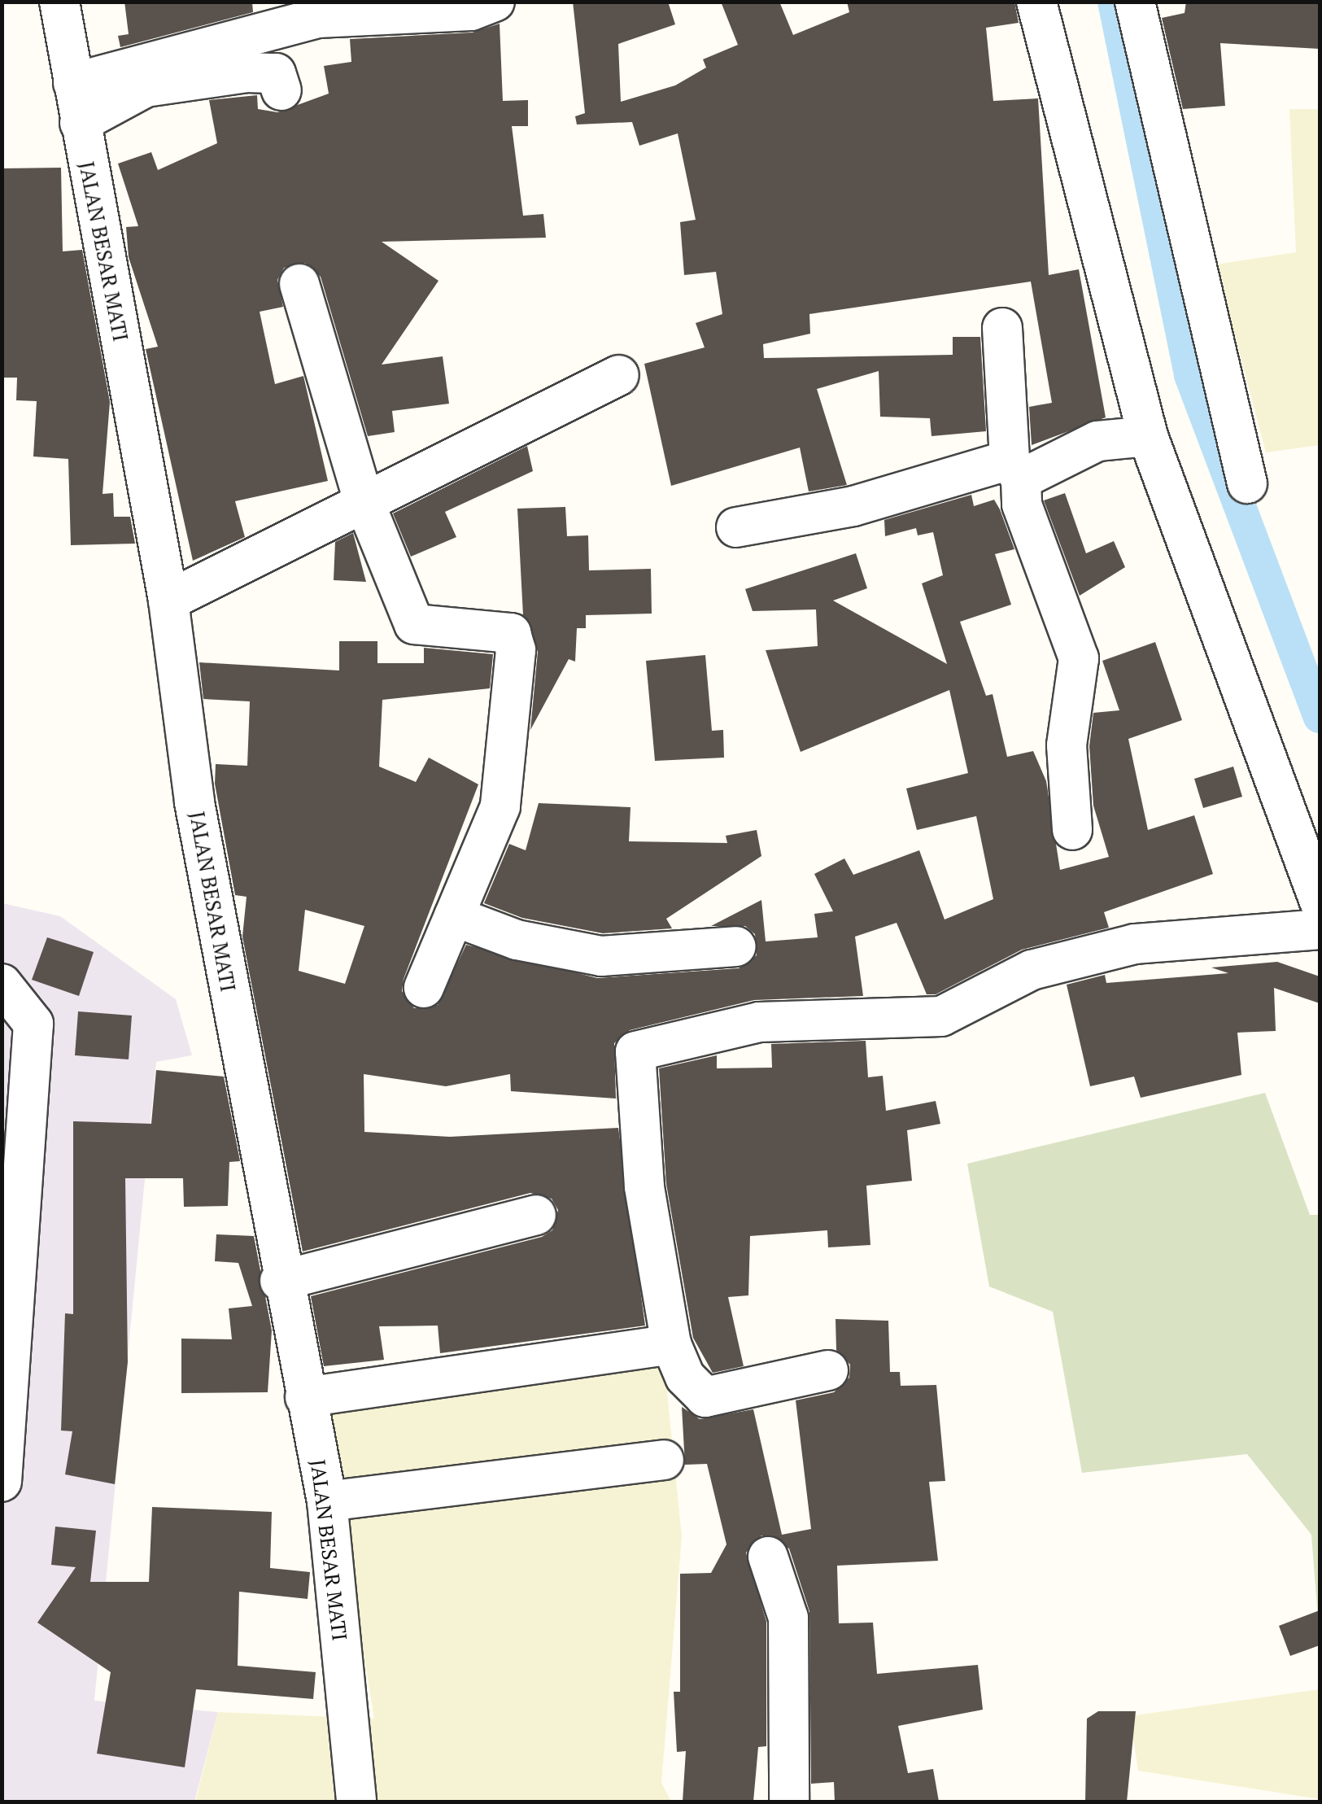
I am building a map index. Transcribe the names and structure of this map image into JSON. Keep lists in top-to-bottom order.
{
  "streets": {
    "street": ["JALAN BESAR MATI"]
  }
}
